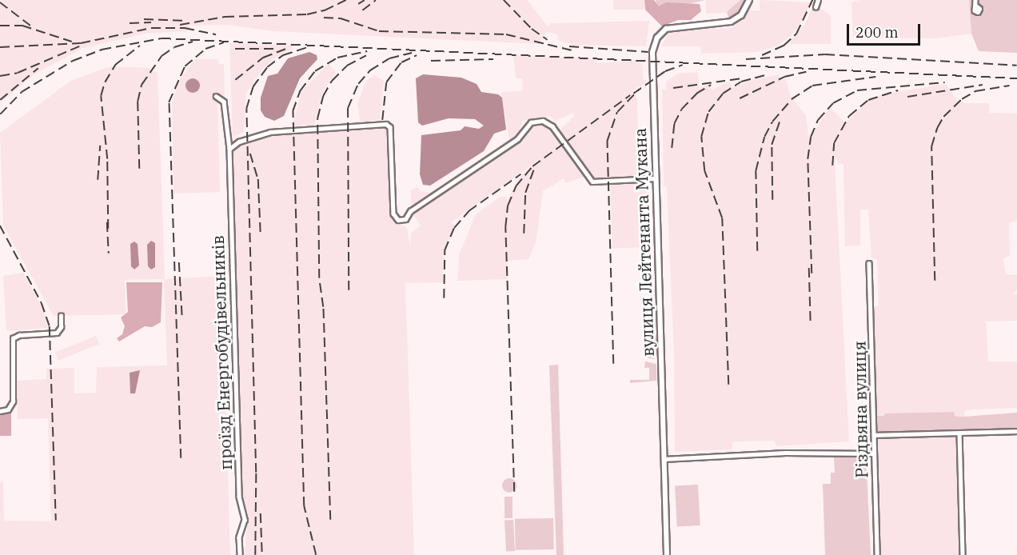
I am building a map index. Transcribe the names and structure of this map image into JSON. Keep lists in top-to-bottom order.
{
  "streets": {
    "main road": ["вулиця Лейтенанта Мукана"],
    "street": ["проїзд Енергобудівельників", "Різдвяна вулиця"]
  },
  "scale_bar": "200 m"
}
